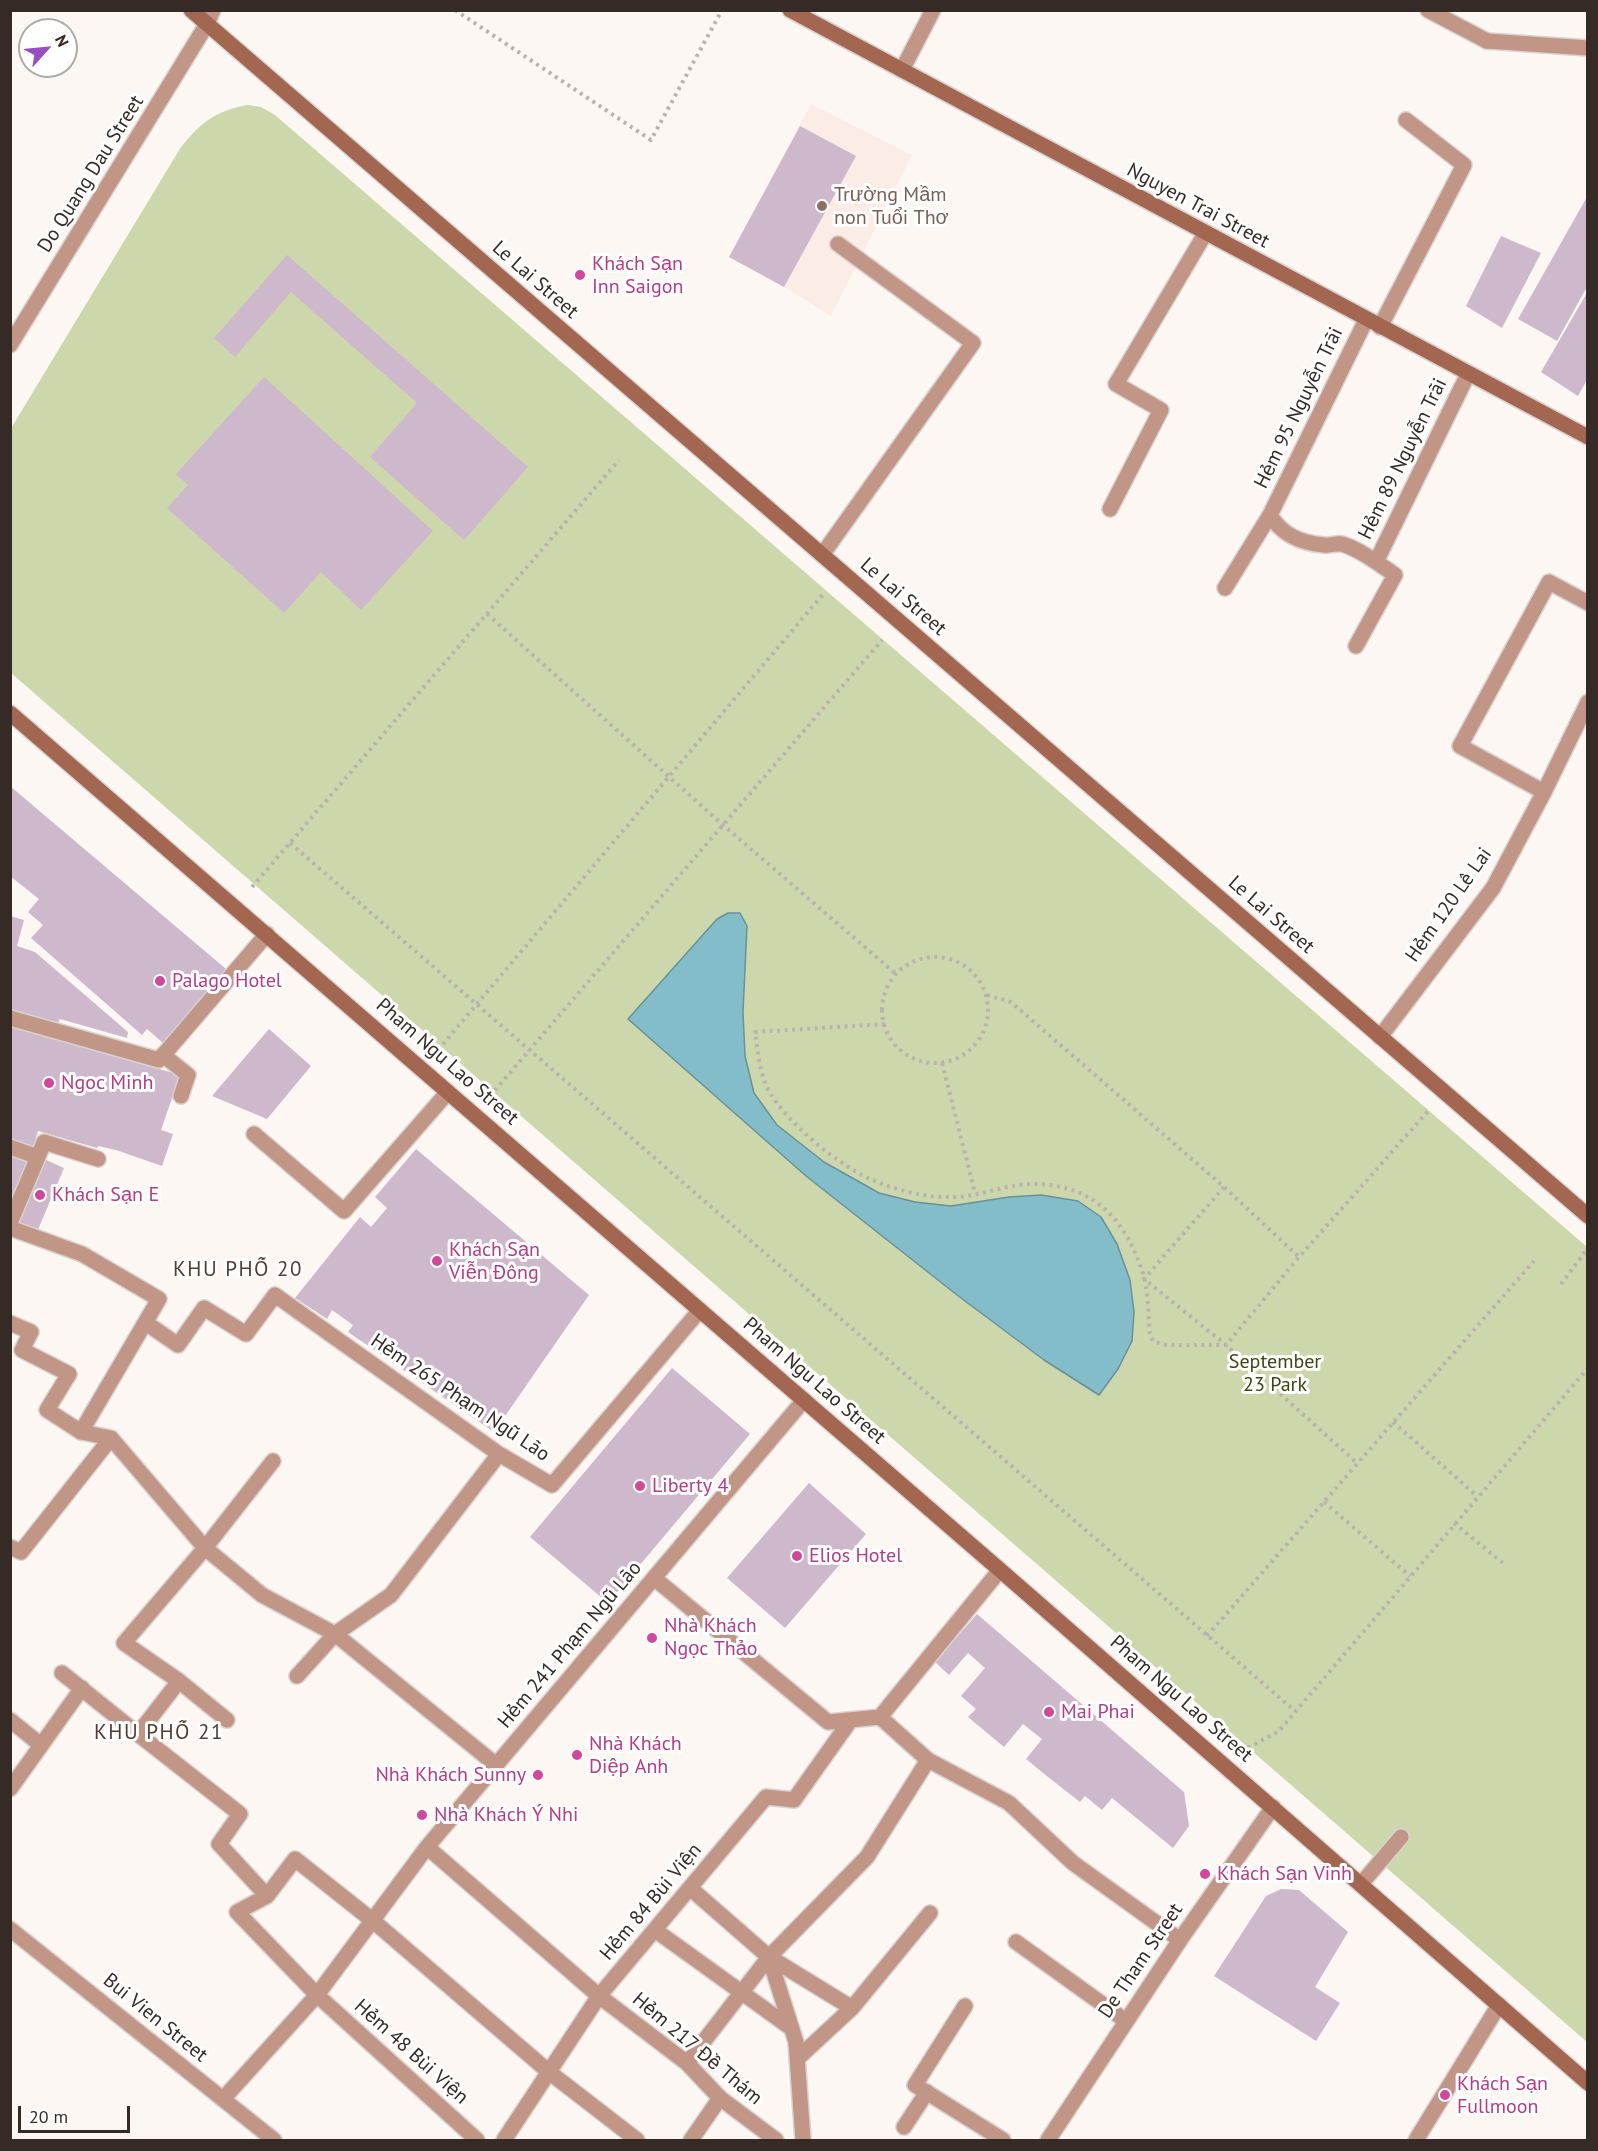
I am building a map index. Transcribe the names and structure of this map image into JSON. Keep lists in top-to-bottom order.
{
  "streets": {
    "main road": ["Nguyen Trai Street", "Le Lai Street", "Pham Ngu Lao Street"],
    "street": [
      "Do Quang Dau Street",
      "Hẻm 95 Nguyễn Trãi",
      "Hẻm 89 Nguyễn Trãi",
      "Hẻm 120 Lê Lai",
      "Hẻm 265 Phạm Ngũ Lão",
      "Hẻm 241 Phạm Ngũ Lão",
      "Hẻm 84 Bùi Viện",
      "De Tham Street",
      "Bui Vien Street",
      "Hẻm 217 Ðề Thám",
      "Hẻm 48 Bùi Viện"
    ]
  },
  "crossings": [
    ["Do Quang Dau Street", "Le Lai Street"],
    ["Nguyen Trai Street", "Hẻm 95 Nguyễn Trãi"],
    ["Nguyen Trai Street", "Hẻm 89 Nguyễn Trãi"],
    ["Le Lai Street", "Hẻm 120 Lê Lai"],
    ["Hẻm 95 Nguyễn Trãi", "Hẻm 89 Nguyễn Trãi"],
    ["Pham Ngu Lao Street", "Hẻm 265 Phạm Ngũ Lão"],
    ["Pham Ngu Lao Street", "Hẻm 241 Phạm Ngũ Lão"],
    ["Pham Ngu Lao Street", "De Tham Street"],
    ["Hẻm 241 Phạm Ngũ Lão", "Bui Vien Street"],
    ["Hẻm 241 Phạm Ngũ Lão", "Hẻm 217 Ðề Thám"],
    ["Hẻm 241 Phạm Ngũ Lão", "Hẻm 48 Bùi Viện"],
    ["Hẻm 84 Bùi Viện", "Hẻm 217 Ðề Thám"]
  ],
  "districts": ["KHU PHỐ 20", "KHU PHỐ 21"],
  "parks": ["September 23 Park"],
  "places": [
    "Trường Mầm non Tuổi Thơ",
    "Khách Sạn Inn Saigon",
    "Palago Hotel",
    "Ngoc Minh",
    "Khách Sạn E",
    "Khách Sạn Viễn Đông",
    "Liberty 4",
    "Elios Hotel",
    "Nhà Khách Ngọc Thảo",
    "Mai Phai",
    "Nhà Khách Diệp Anh",
    "Nhà Khách Sunny",
    "Nhà Khách Ý Nhi",
    "Khách Sạn Vinh",
    "Khách Sạn Fullmoon"
  ],
  "scale_bar": "20 m",
  "north": "top right"
}
